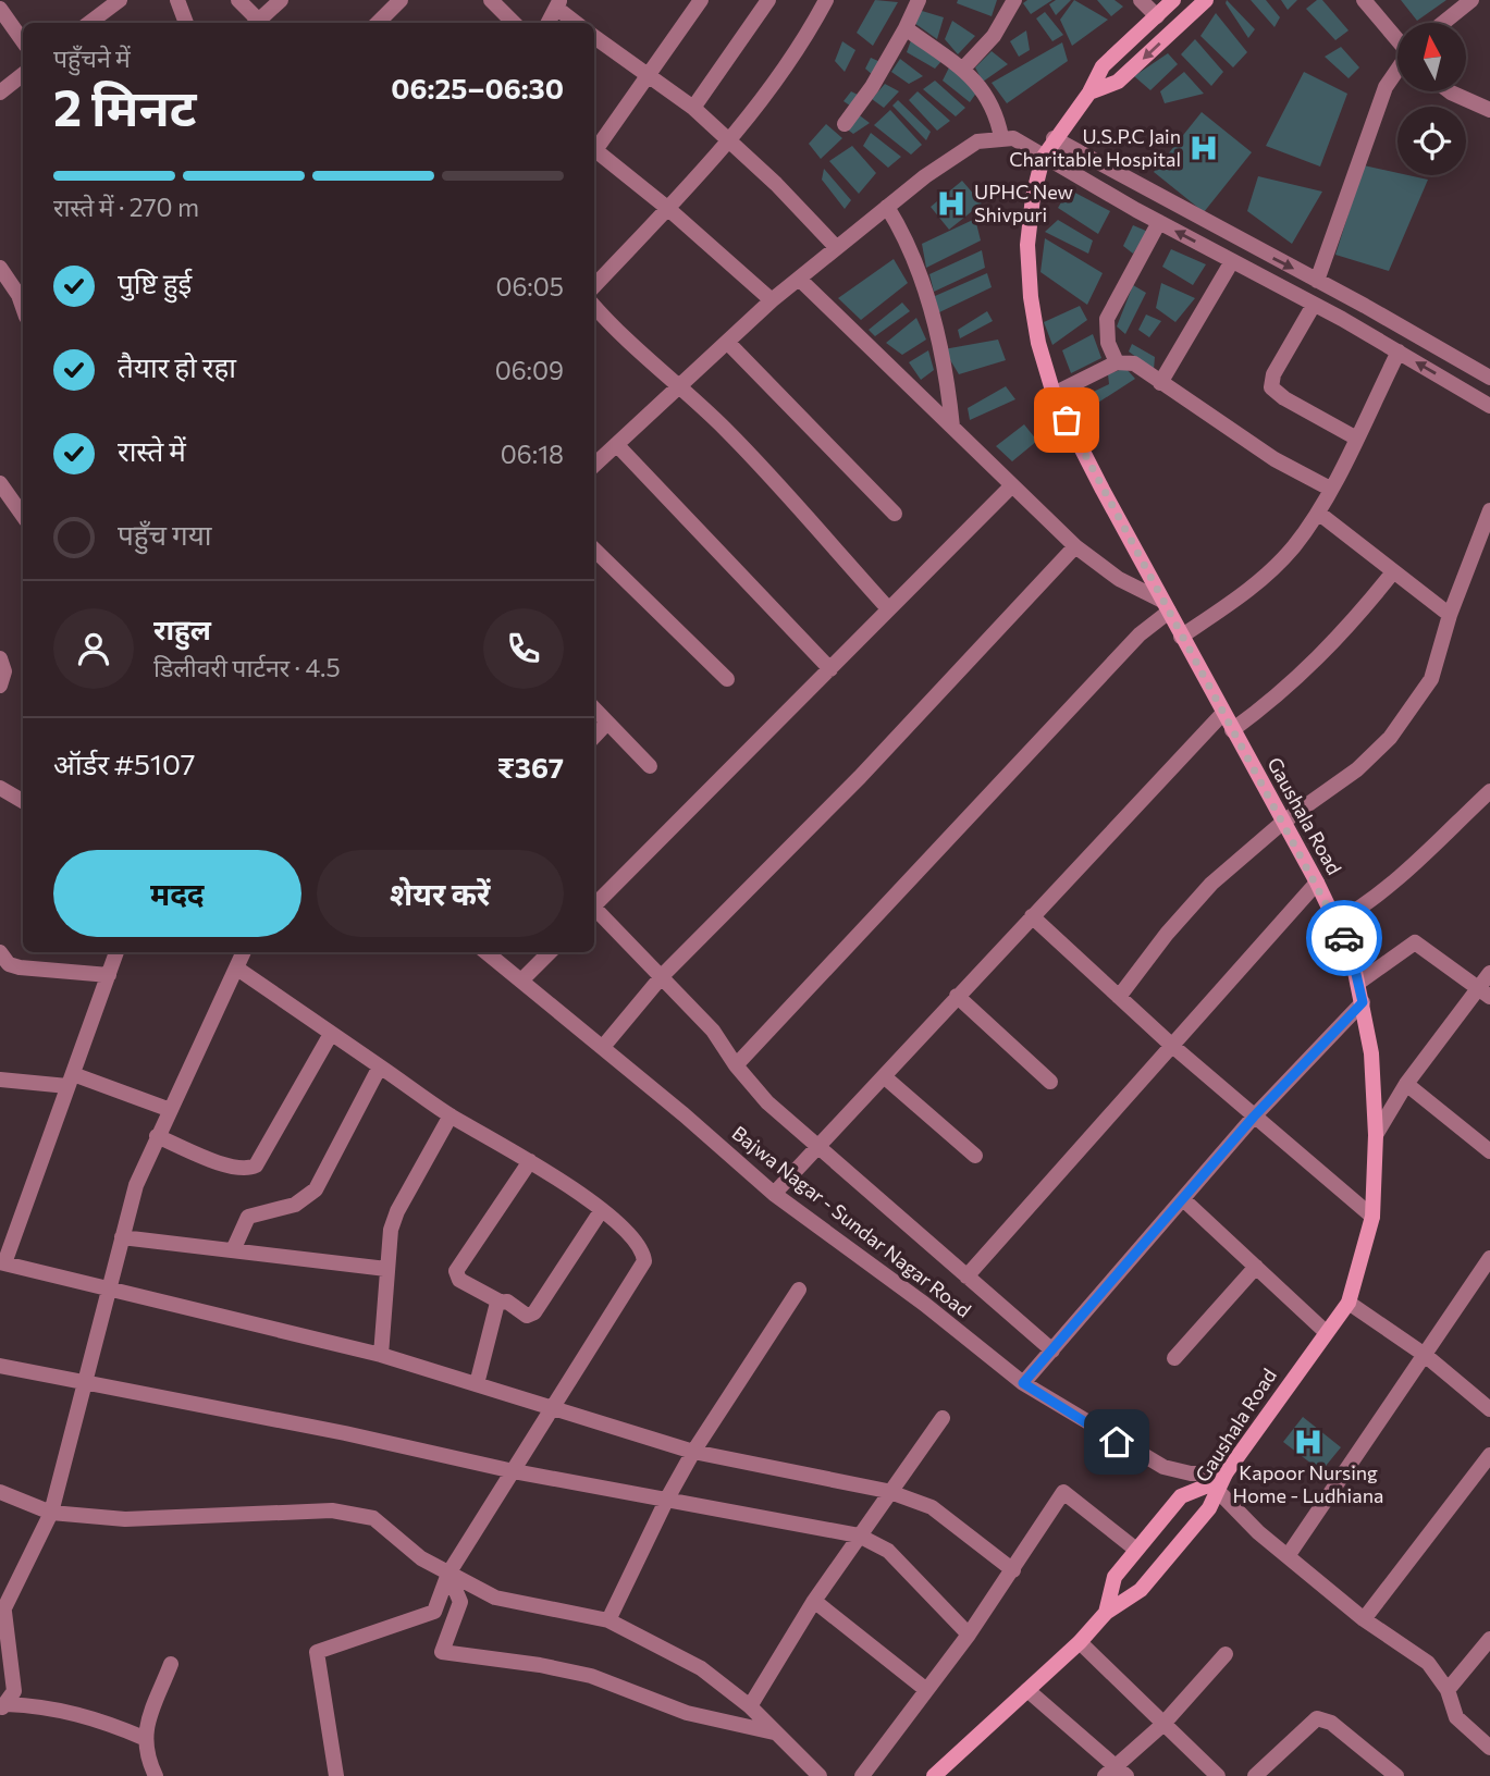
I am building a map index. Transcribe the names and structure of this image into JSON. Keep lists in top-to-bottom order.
{
  "streets": {
    "street": ["Gaushala Road", "Bajwa Nagar - Sundar Nagar Road"]
  },
  "crossings": [
    ["Gaushala Road", "Bajwa Nagar - Sundar Nagar Road"]
  ],
  "places": {
    "hospital": ["U.S.P.C Jain Charitable Hospital", "UPHC New Shivpuri", "Kapoor Nursing Home - Ludhiana"]
  },
  "north": "top",
  "page": {
    "heading": ["2 मिनट", "पहुँचने में", "06:25–06:30"],
    "panel": [
      "राहुल",
      "डिलीवरी पार्टनर · 4.5",
      "ऑर्डर #5107",
      "₹367"
    ],
    "bar": "रास्ते में · 270 m",
    "list": [
      ["पुष्टि हुई", "06:05"],
      ["तैयार हो रहा", "06:09"],
      ["रास्ते में", "06:18"],
      "पहुँच गया"
    ],
    "buttons": ["मदद", "शेयर करें"]
  }
}
